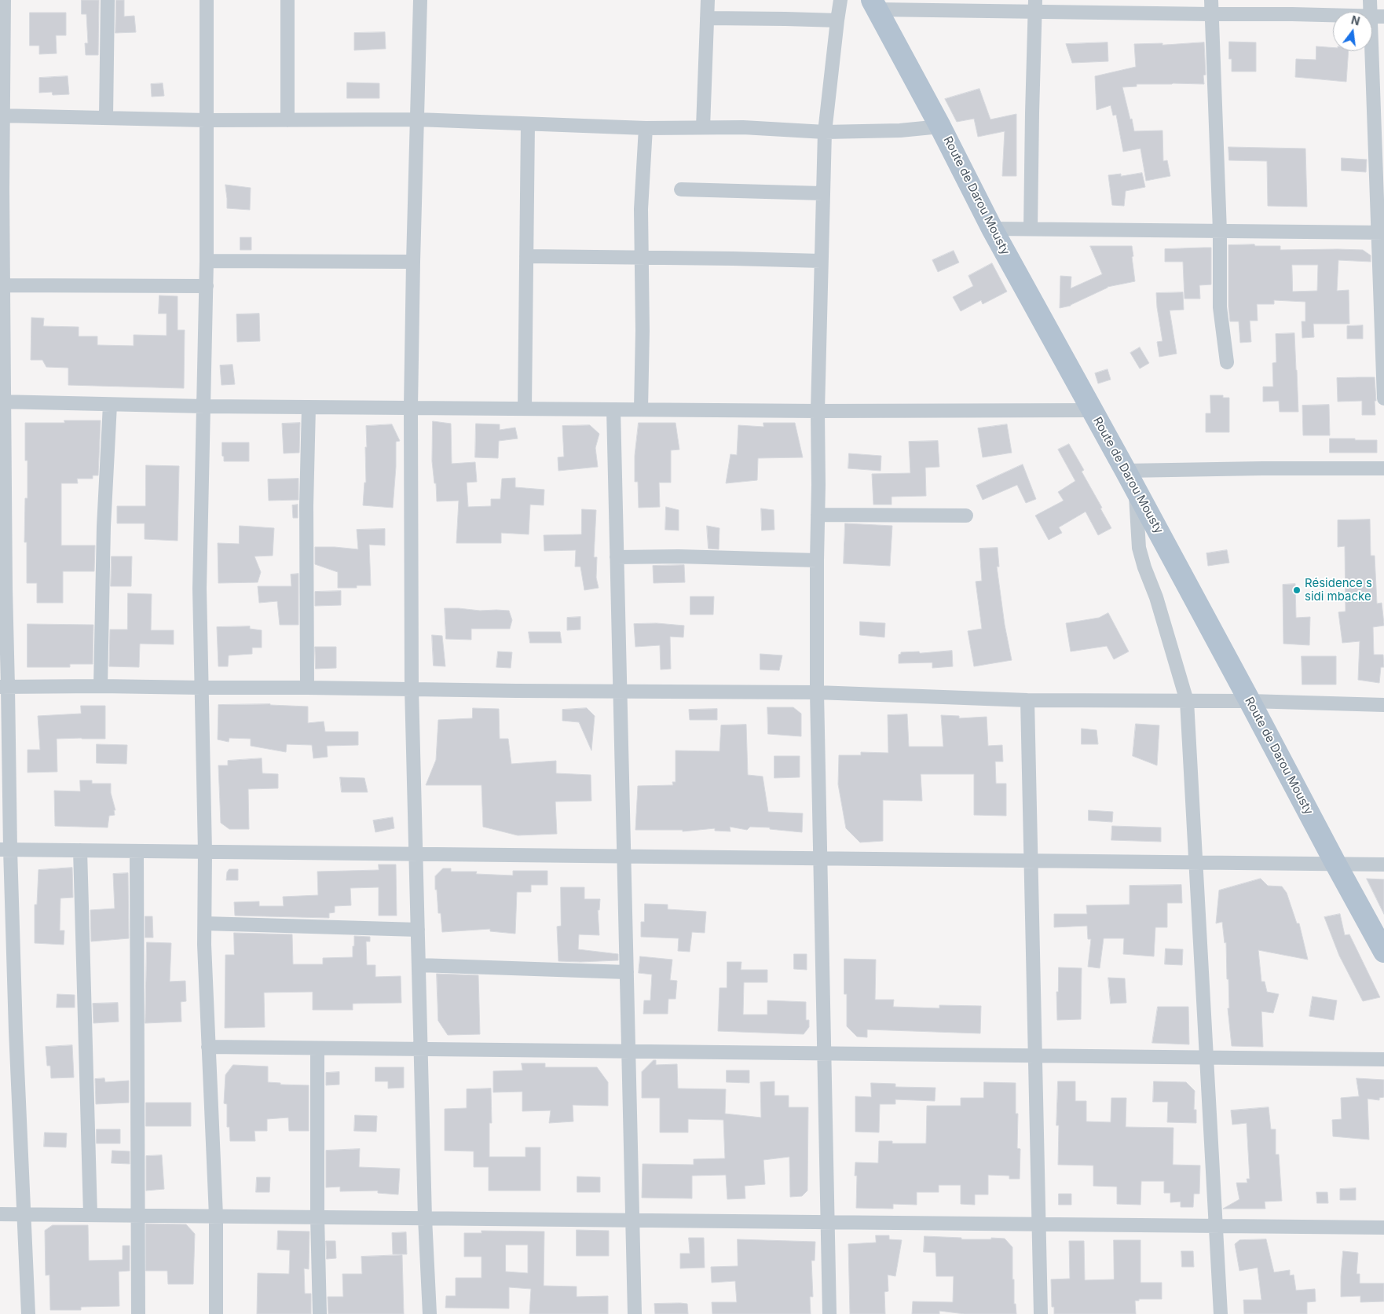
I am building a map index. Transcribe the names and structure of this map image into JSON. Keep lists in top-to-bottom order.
{
  "streets": {
    "main road": ["Route de Darou Mousty"]
  },
  "places": ["Résidence s sidi mbacke"],
  "north": "top"
}
